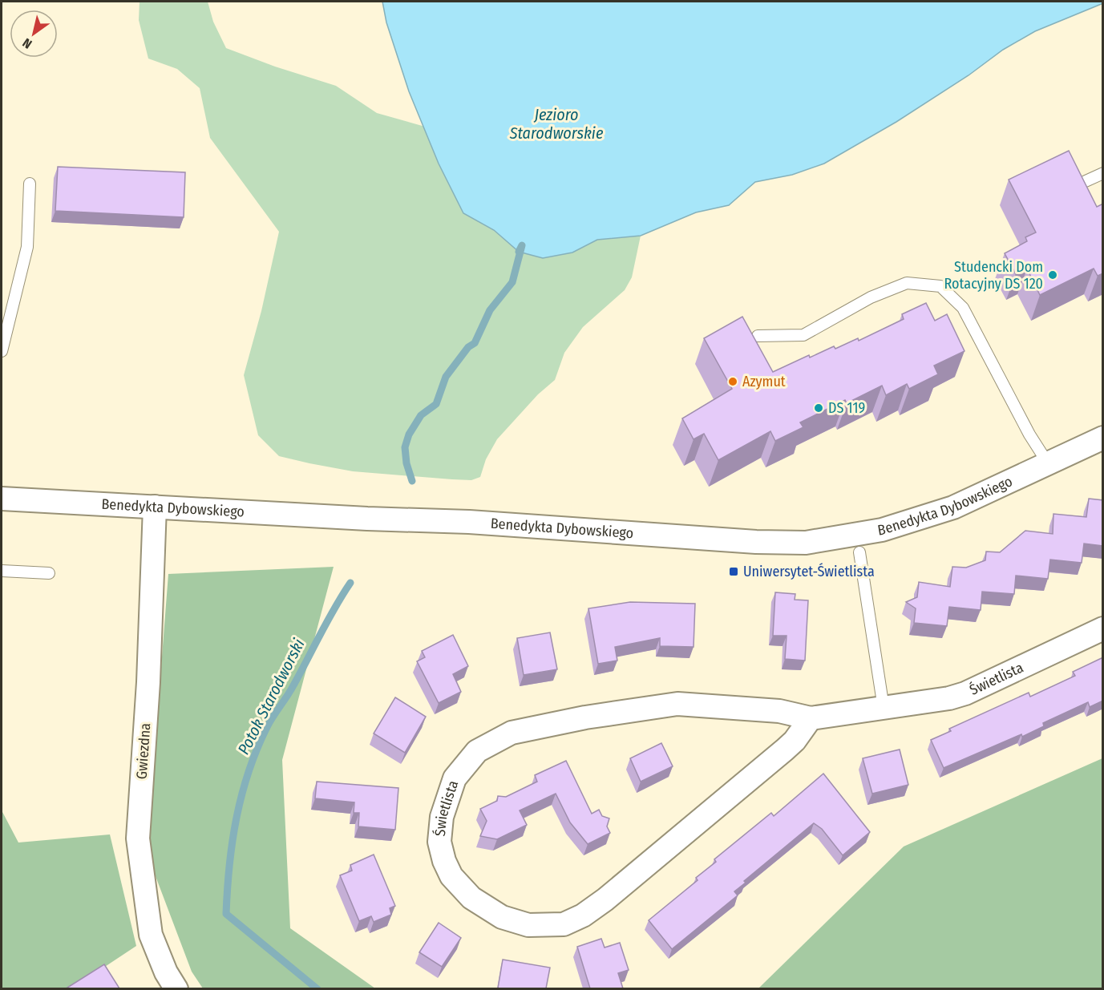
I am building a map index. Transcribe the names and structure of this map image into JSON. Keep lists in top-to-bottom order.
{
  "streets": {
    "street": ["Benedykta Dybowskiego", "Świetlista", "Gwiezdna"]
  },
  "crossings": [
    ["Benedykta Dybowskiego", "Gwiezdna"]
  ],
  "water": ["Jezioro Starodworskie", "Potok Starodworski"],
  "places": {
    "other": ["Studencki Dom Rotacyjny DS 120", "Azymut", "DS 119"],
    "transit": ["Uniwersytet-Świetlista"]
  },
  "north": "bottom left"
}
